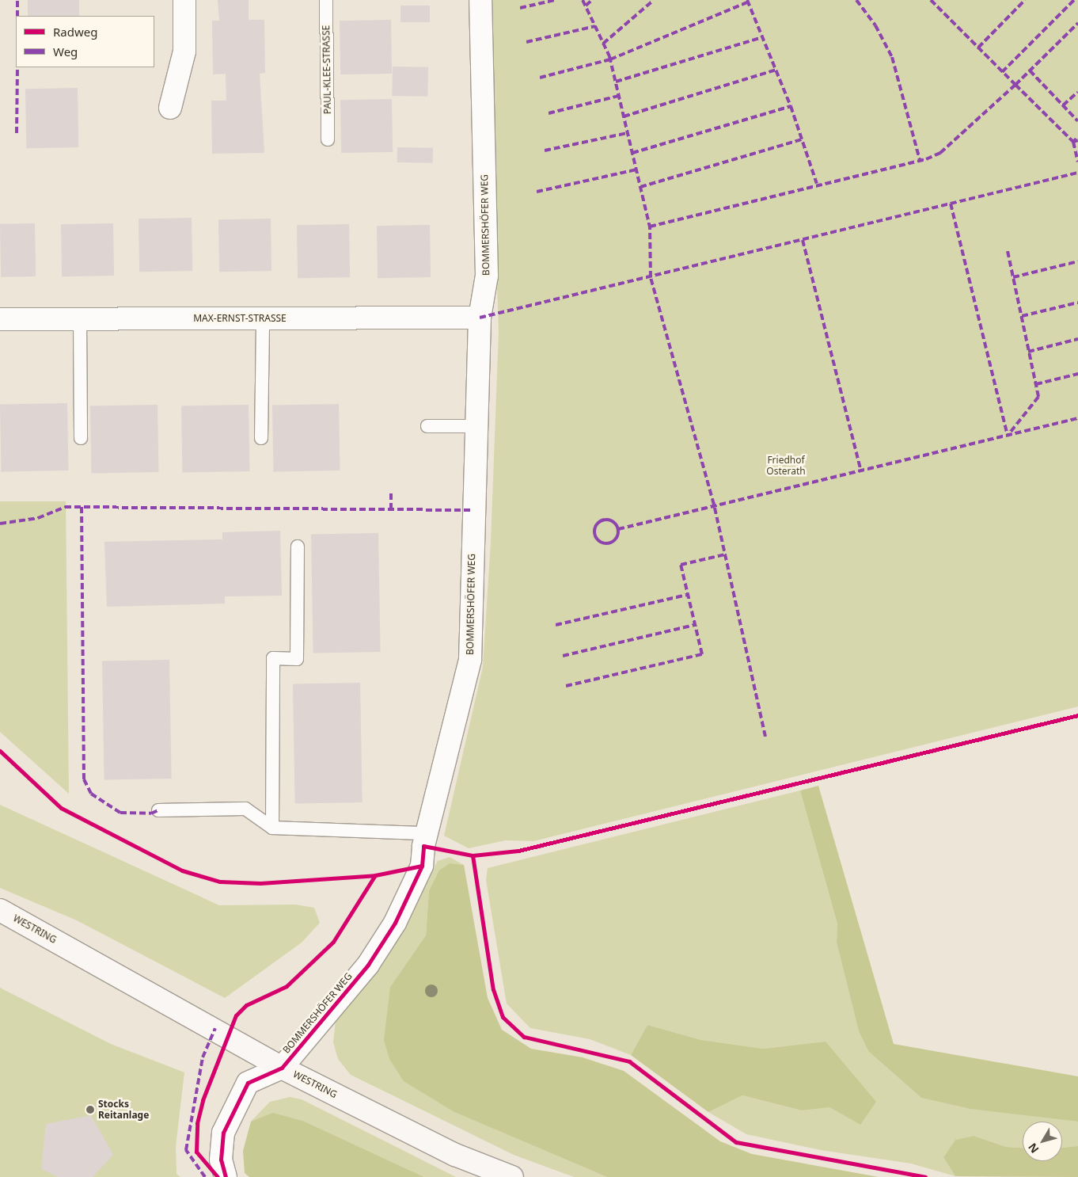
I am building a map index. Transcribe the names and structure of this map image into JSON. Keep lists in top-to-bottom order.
{
  "streets": {
    "main road": ["WESTRING"],
    "street": ["BOMMERSHÖFER WEG", "MAX-ERNST-STRASSE"],
    "lane": ["PAUL-KLEE-STRASSE"]
  },
  "crossings": [
    ["BOMMERSHÖFER WEG", "MAX-ERNST-STRASSE"],
    ["BOMMERSHÖFER WEG", "WESTRING"]
  ],
  "parks": ["Friedhof Osterath"],
  "places": ["Stocks Reitanlage"],
  "legend": ["Radweg", "Weg"],
  "north": "bottom left"
}
